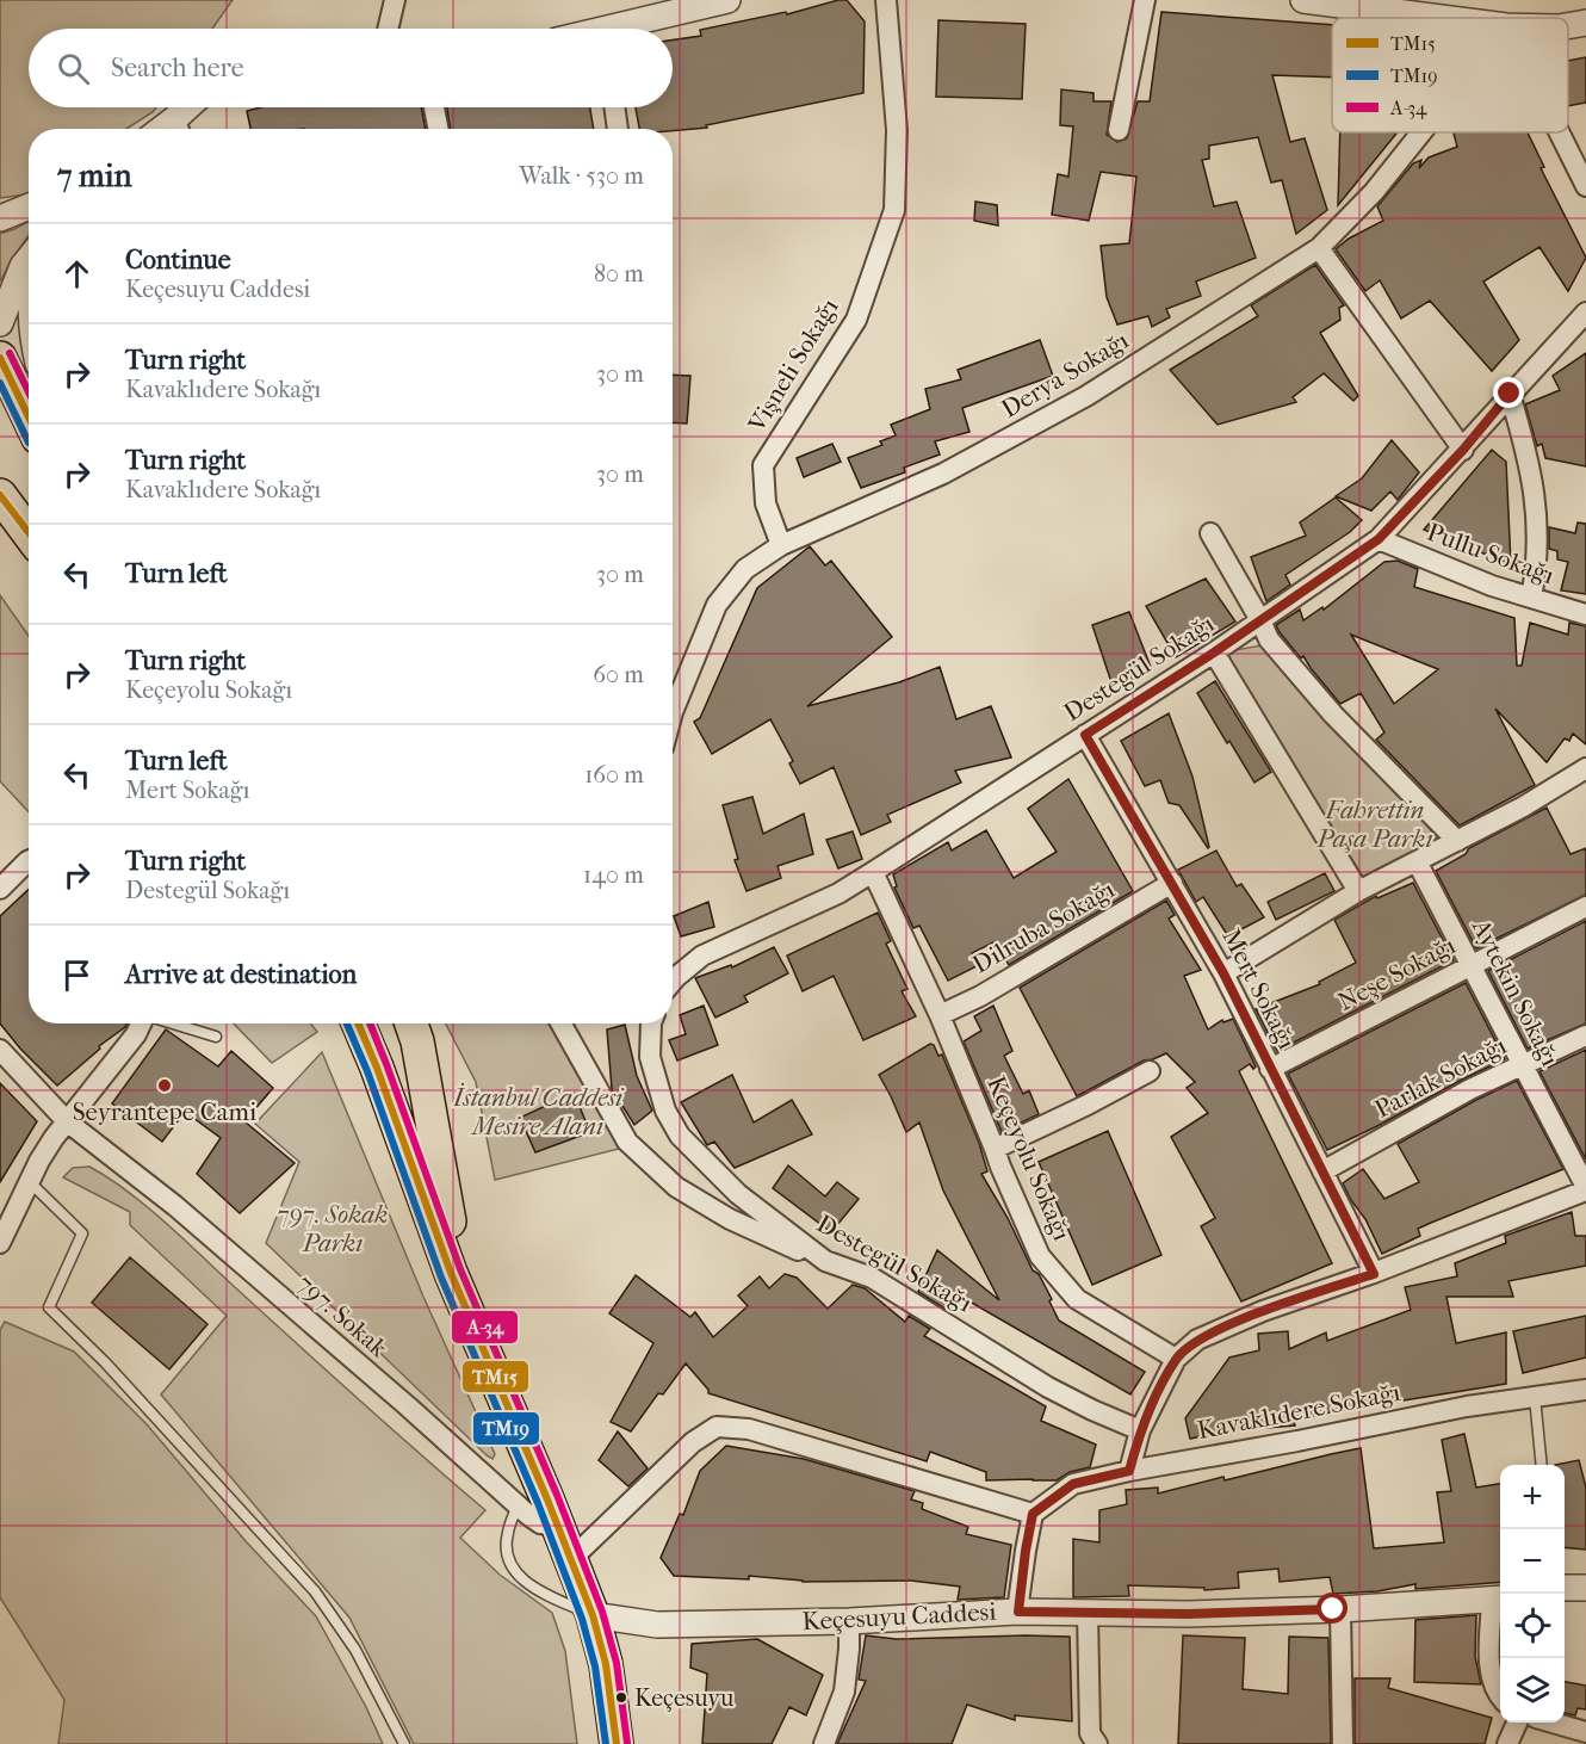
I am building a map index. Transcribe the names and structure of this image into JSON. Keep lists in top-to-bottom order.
{
  "streets": {
    "street": [
      "Vişneli Sokağı",
      "Derya Sokağı",
      "Pullu Sokağı",
      "Destegül Sokağı",
      "Dilruba Sokağı",
      "Neşe Sokağı",
      "Mert Sokağı",
      "Aytekin Sokağı",
      "Parlak Sokağı",
      "Keçeyolu Sokağı",
      "797. Sokak",
      "Kavaklıdere Sokağı",
      "Keçesuyu Caddesi"
    ]
  },
  "crossings": [
    ["Vişneli Sokağı", "Derya Sokağı"],
    ["Pullu Sokağı", "Destegül Sokağı"],
    ["Destegül Sokağı", "Mert Sokağı"],
    ["Destegül Sokağı", "Keçeyolu Sokağı"],
    ["Dilruba Sokağı", "Mert Sokağı"],
    ["Dilruba Sokağı", "Keçeyolu Sokağı"],
    ["Neşe Sokağı", "Mert Sokağı"],
    ["Neşe Sokağı", "Aytekin Sokağı"],
    ["Mert Sokağı", "Parlak Sokağı"],
    ["Aytekin Sokağı", "Parlak Sokağı"]
  ],
  "parks": ["Fahrettin Paşa Parkı", "İstanbul Caddesi Mesire Alanı", "797. Sokak Parkı"],
  "places": ["Seyrantepe Cami", "Keçesuyu"],
  "lines": ["transit line A-34", "transit line TM15", "transit line TM19"],
  "legend": ["TM15", "TM19", "A-34"],
  "page": {
    "search": "Search here",
    "heading": ["7 min", "Walk · 530 m"],
    "list": [
      ["Continue", "Keçesuyu Caddesi", "80 m"],
      ["Turn right", "Kavaklıdere Sokağı", "30 m"],
      ["Turn right", "Kavaklıdere Sokağı", "30 m"],
      ["Turn left", "30 m"],
      ["Turn right", "Keçeyolu Sokağı", "60 m"],
      ["Turn left", "Mert Sokağı", "160 m"],
      ["Turn right", "Destegül Sokağı", "140 m"],
      "Arrive at destination"
    ],
    "map_buttons": ["+", "−"]
  }
}
